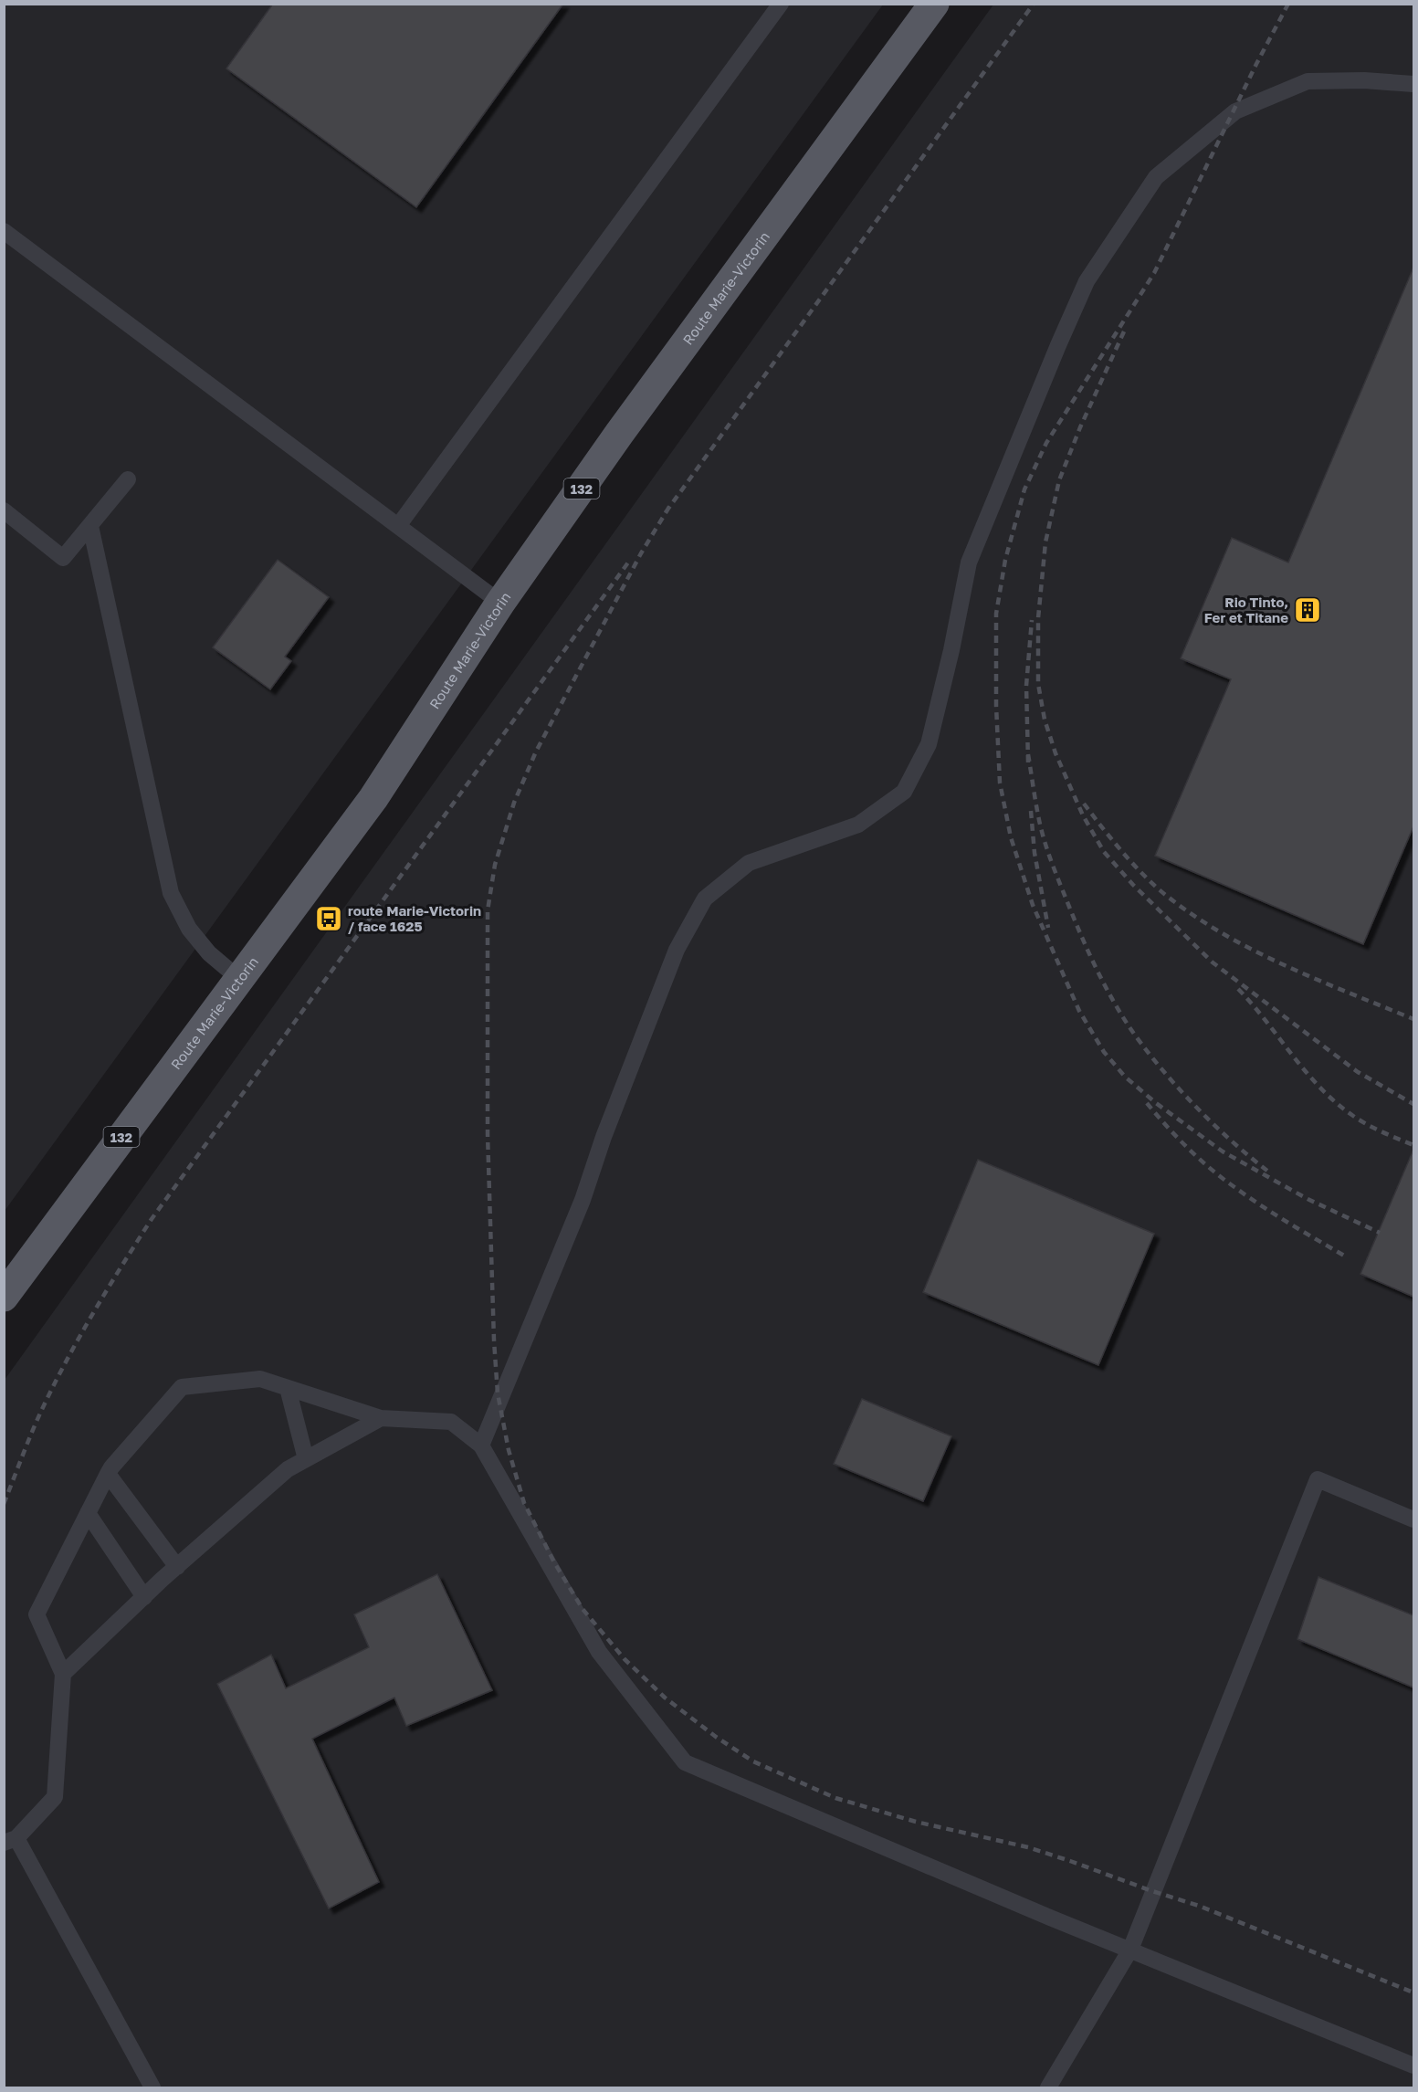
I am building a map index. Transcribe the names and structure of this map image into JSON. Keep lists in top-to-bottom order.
{
  "streets": {
    "main road": ["Route Marie-Victorin", "132"]
  },
  "places": {
    "building": ["Rio Tinto, Fer et Titane"],
    "bus stop": ["route Marie-Victorin / face 1625"]
  }
}
